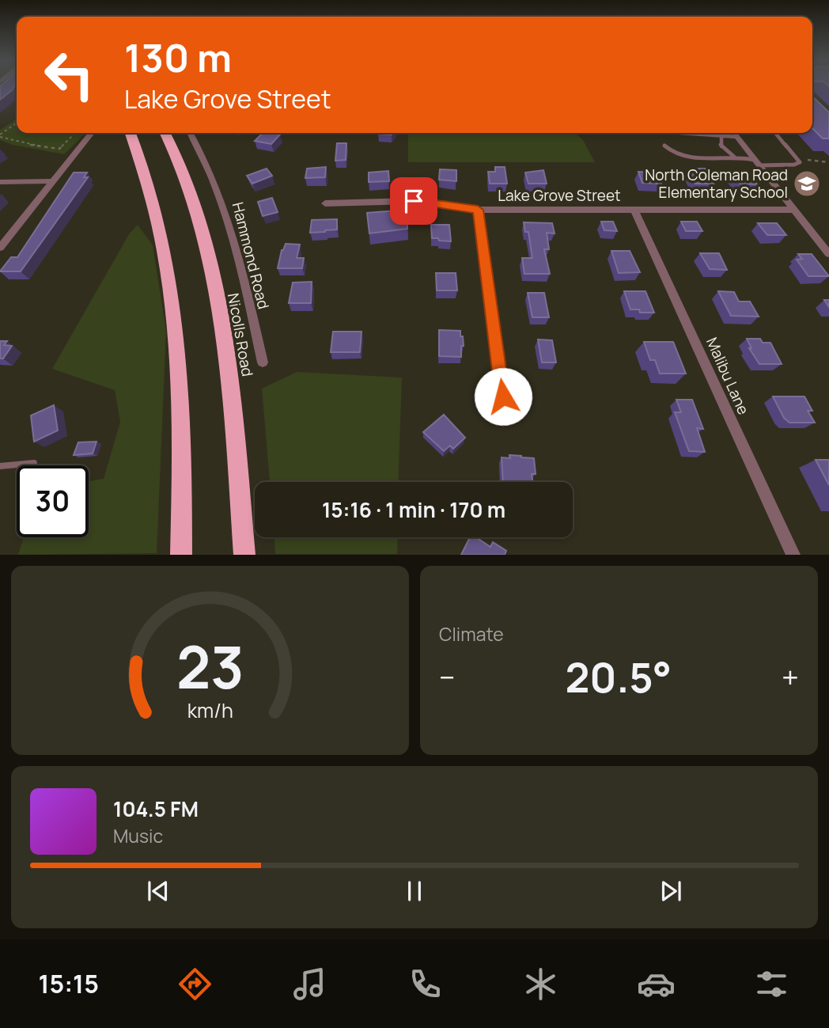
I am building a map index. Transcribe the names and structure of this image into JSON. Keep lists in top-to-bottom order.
{
  "streets": {
    "highway": ["Nicolls Road"],
    "street": ["Lake Grove Street", "Hammond Road", "Malibu Lane"]
  },
  "crossings": [
    ["Lake Grove Street", "Malibu Lane"]
  ],
  "places": {
    "school or university": ["North Coleman Road Elementary School"]
  },
  "page": {
    "turn": ["130 m", "Lake Grove Street"],
    "limit": "30",
    "trip": "15:16 · 1 min · 170 m",
    "tile": "Climate",
    "heat": ["−", "20.5°", "+"],
    "song": ["104.5 FM", "Music"],
    "tabs": "15:15",
    "gauge": ["23", "km/h"]
  }
}
